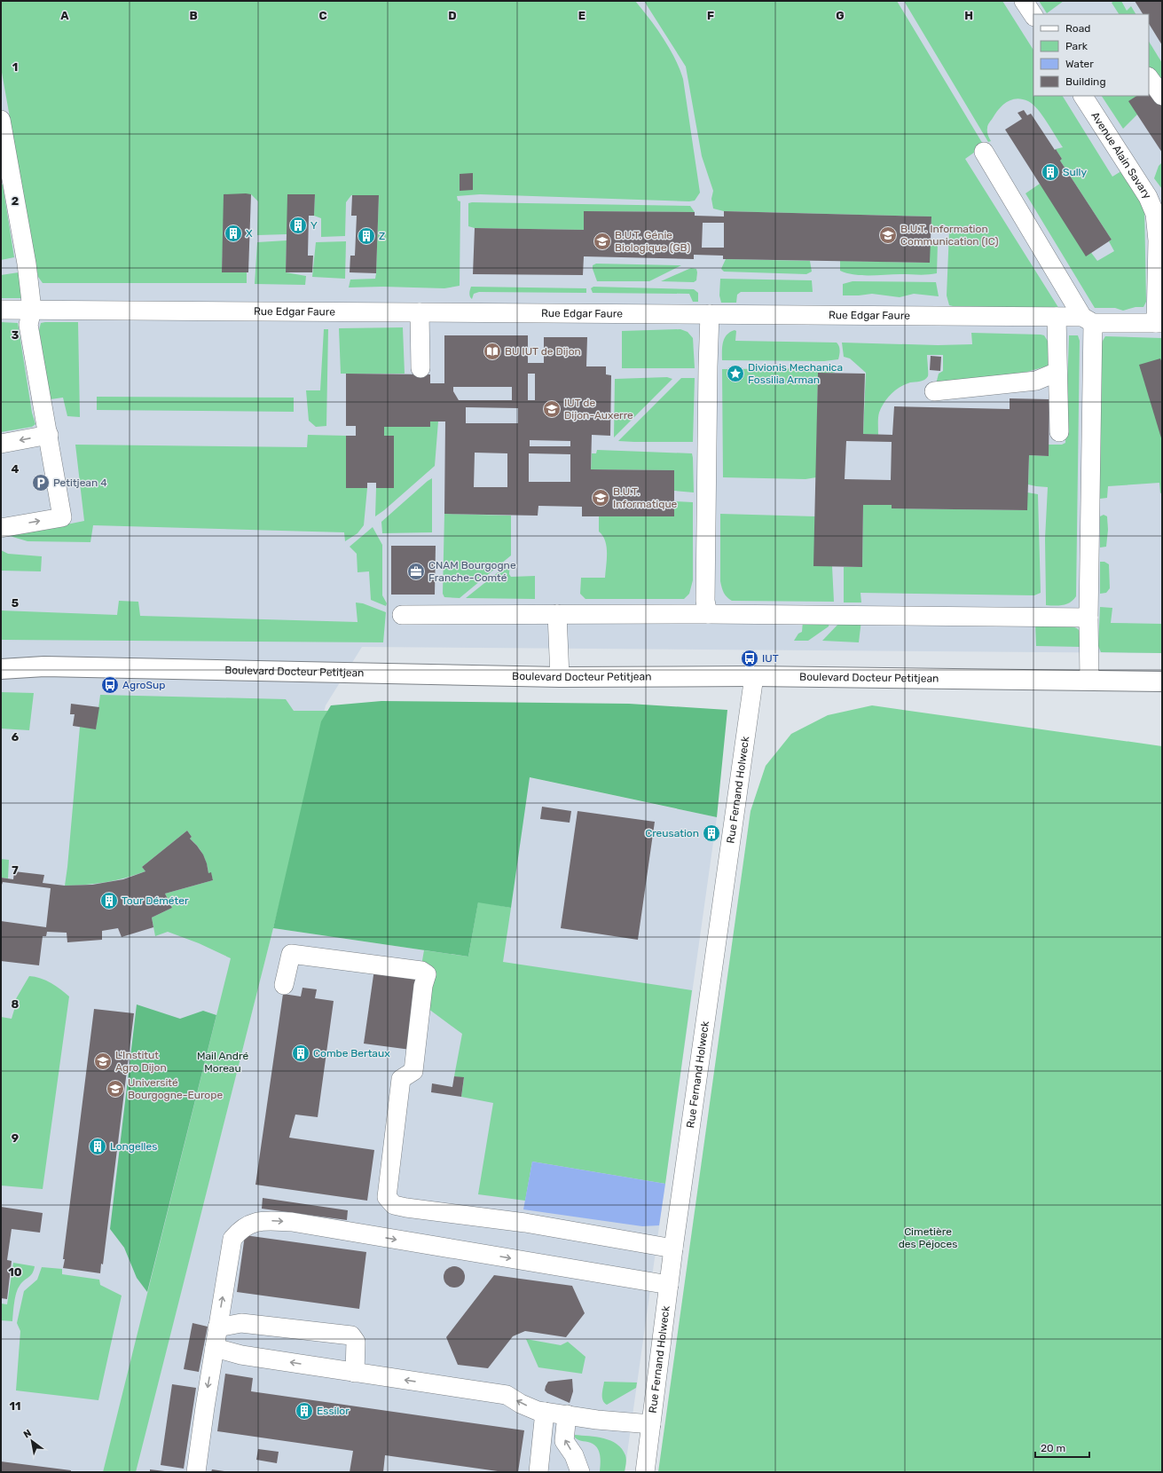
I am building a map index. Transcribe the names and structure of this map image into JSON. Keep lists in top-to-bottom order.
{
  "streets": {
    "main road": ["Boulevard Docteur Petitjean"],
    "street": ["Avenue Alain Savary", "Rue Edgar Faure", "Rue Fernand Holweck"]
  },
  "crossings": [
    ["Avenue Alain Savary", "Rue Edgar Faure"],
    ["Boulevard Docteur Petitjean", "Rue Fernand Holweck"]
  ],
  "parks": ["Mail André Moreau", "Cimetière des Péjoces"],
  "places": {
    "building": [
      "Sully",
      "Y",
      "X",
      "Z",
      "Creusation",
      "Tour Déméter",
      "Combe Bertaux",
      "Longelles",
      "Essilor"
    ],
    "school or university": [
      "B.U.T. Information Communication (IC)",
      "B.U.T. Génie Biologique (GB)",
      "IUT de Dijon-Auxerre",
      "B.U.T. Informatique",
      "L'Institut Agro Dijon",
      "Université Bourgogne-Europe"
    ],
    "library": ["BU IUT de Dijon"],
    "place": ["Divionis Mechanica Fossilia Arman"],
    "parking": ["Petitjean 4"],
    "office": ["CNAM Bourgogne Franche-Comté"],
    "bus stop": ["IUT", "AgroSup"]
  },
  "legend": [
    "Road",
    "Park",
    "Water",
    "Building"
  ],
  "scale_bar": "20 m",
  "north": "top left",
  "grid": {
    "columns": [
      "A",
      "B",
      "C",
      "D",
      "E",
      "F",
      "G",
      "H"
    ],
    "rows": [
      "1",
      "2",
      "3",
      "4",
      "5",
      "6",
      "7",
      "8",
      "9",
      "10",
      "11"
    ]
  }
}
